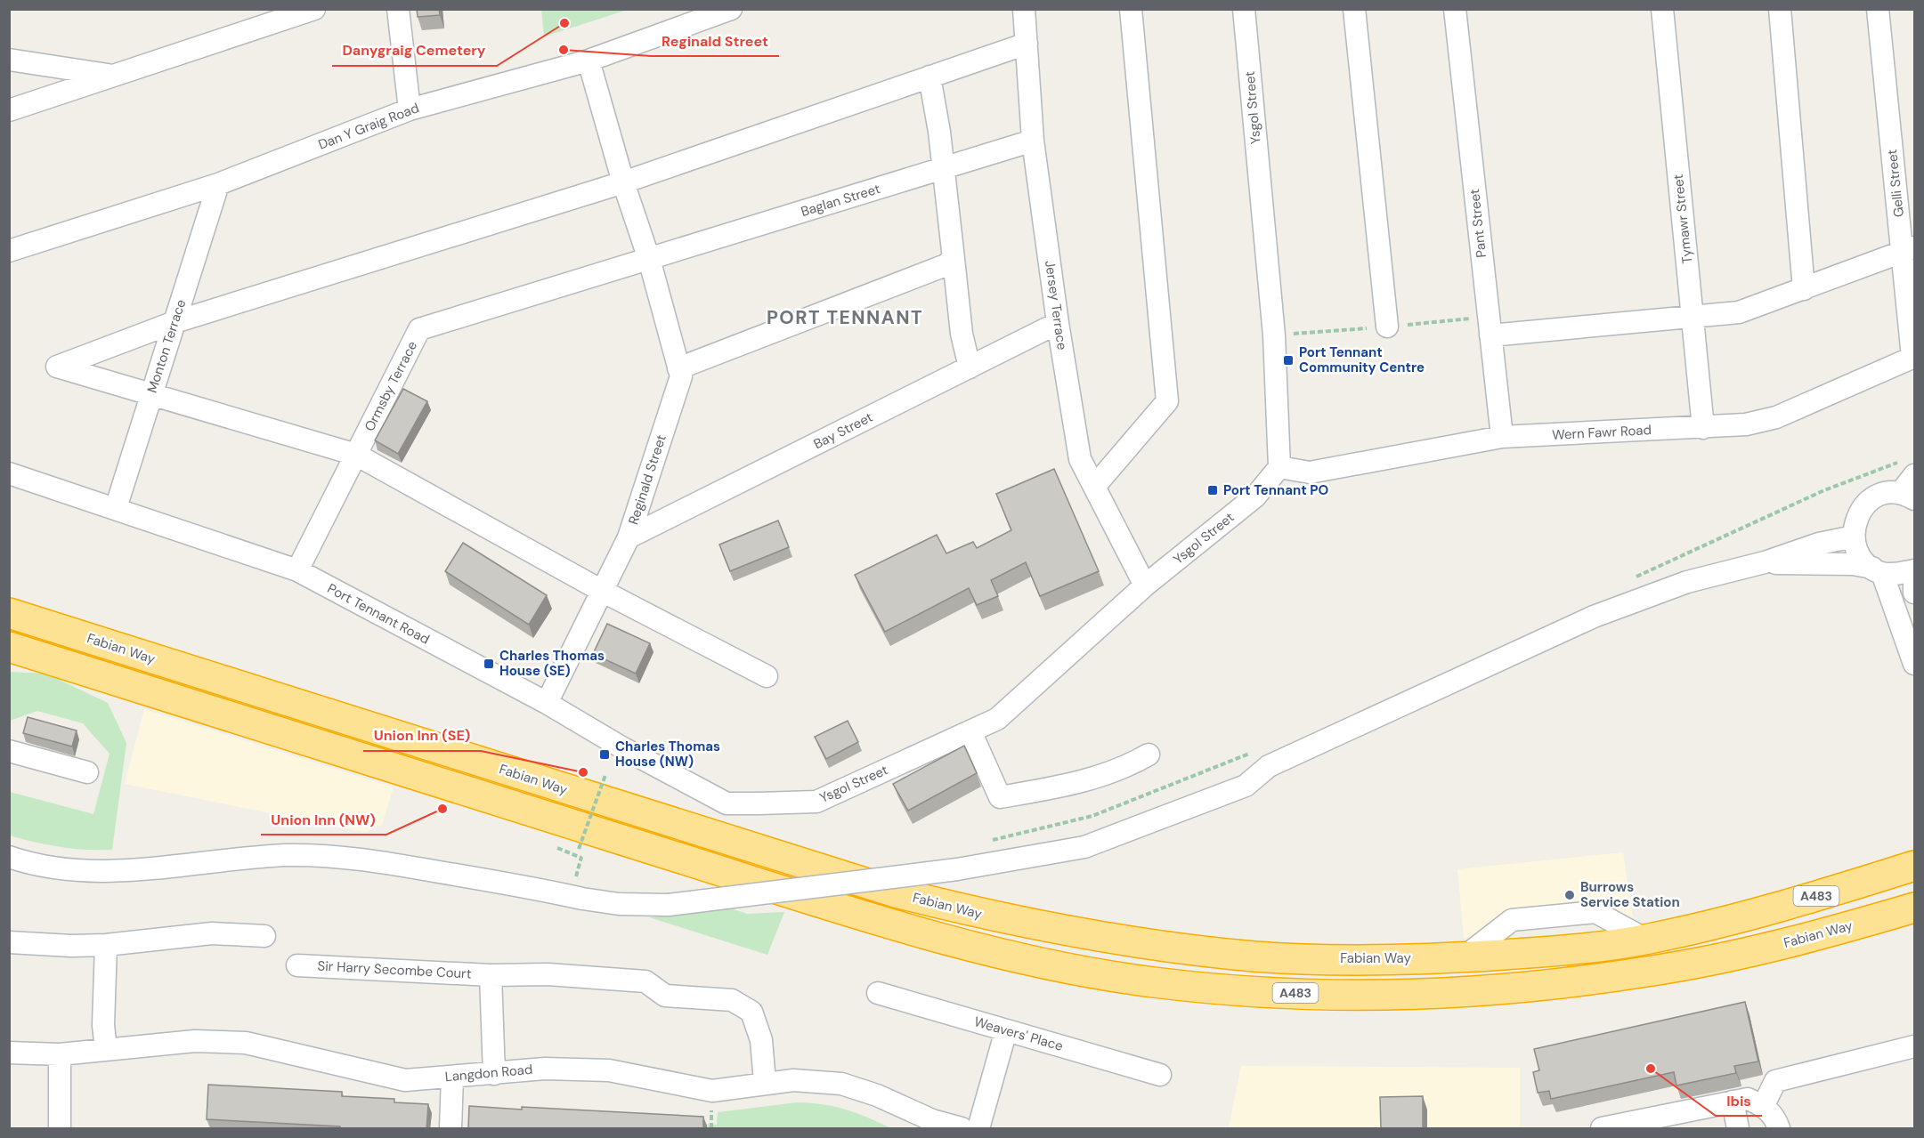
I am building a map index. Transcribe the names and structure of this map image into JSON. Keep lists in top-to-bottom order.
{
  "streets": {
    "highway": ["Fabian Way", "A483"],
    "street": [
      "Ysgol Street",
      "Dan Y Graig Road",
      "Gelli Street",
      "Baglan Street",
      "Tymawr Street",
      "Pant Street",
      "Jersey Terrace",
      "Monton Terrace",
      "Ormsby Terrace",
      "Bay Street",
      "Wern Fawr Road",
      "Reginald Street",
      "Port Tennant Road",
      "Sir Harry Secombe Court",
      "Weavers' Place",
      "Langdon Road"
    ]
  },
  "crossings": [
    ["Ysgol Street", "Jersey Terrace"],
    ["Ysgol Street", "Wern Fawr Road"],
    ["Ysgol Street", "Port Tennant Road"],
    ["Dan Y Graig Road", "Monton Terrace"],
    ["Dan Y Graig Road", "Reginald Street"],
    ["Gelli Street", "Wern Fawr Road"],
    ["Baglan Street", "Jersey Terrace"],
    ["Baglan Street", "Ormsby Terrace"],
    ["Baglan Street", "Reginald Street"],
    ["Tymawr Street", "Wern Fawr Road"],
    ["Pant Street", "Wern Fawr Road"],
    ["Jersey Terrace", "Bay Street"],
    ["Monton Terrace", "Port Tennant Road"],
    ["Ormsby Terrace", "Reginald Street"],
    ["Ormsby Terrace", "Port Tennant Road"],
    ["Bay Street", "Reginald Street"],
    ["Reginald Street", "Port Tennant Road"],
    ["Sir Harry Secombe Court", "Langdon Road"]
  ],
  "districts": ["PORT TENNANT"],
  "places": {
    "other": [
      "Danygraig Cemetery",
      "Reginald Street",
      "Union Inn (SE)",
      "Union Inn (NW)",
      "Burrows Service Station",
      "Ibis"
    ],
    "transit": [
      "Port Tennant Community Centre",
      "Port Tennant PO",
      "Charles Thomas House (SE)",
      "Charles Thomas House (NW)"
    ]
  }
}
